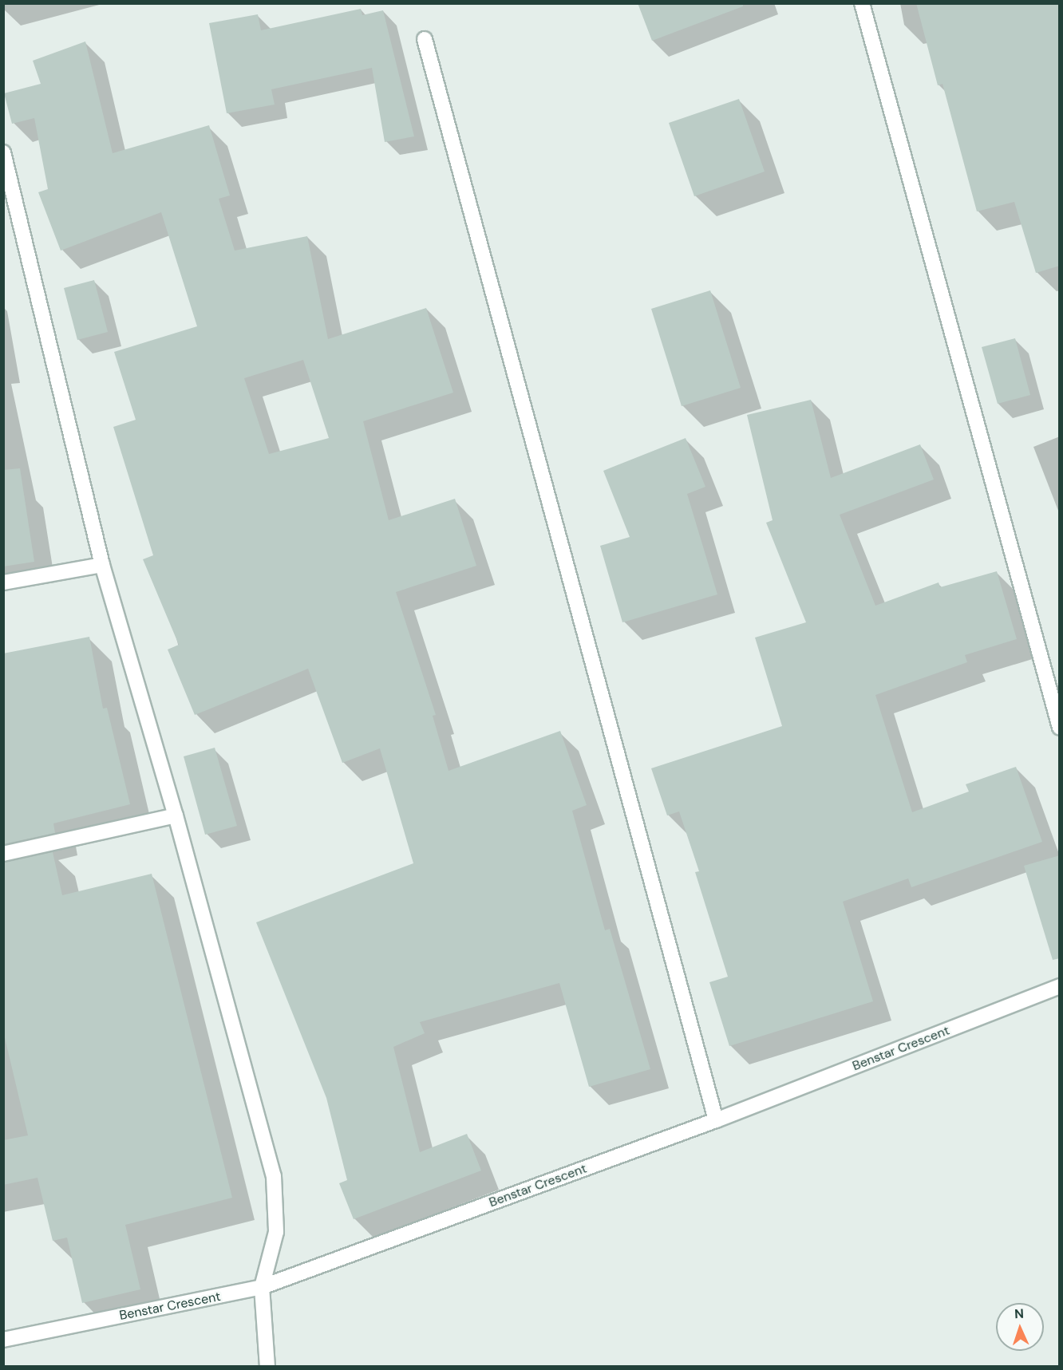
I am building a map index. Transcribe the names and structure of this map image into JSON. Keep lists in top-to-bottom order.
{
  "streets": {
    "street": ["Benstar Crescent"]
  },
  "north": "top"
}
